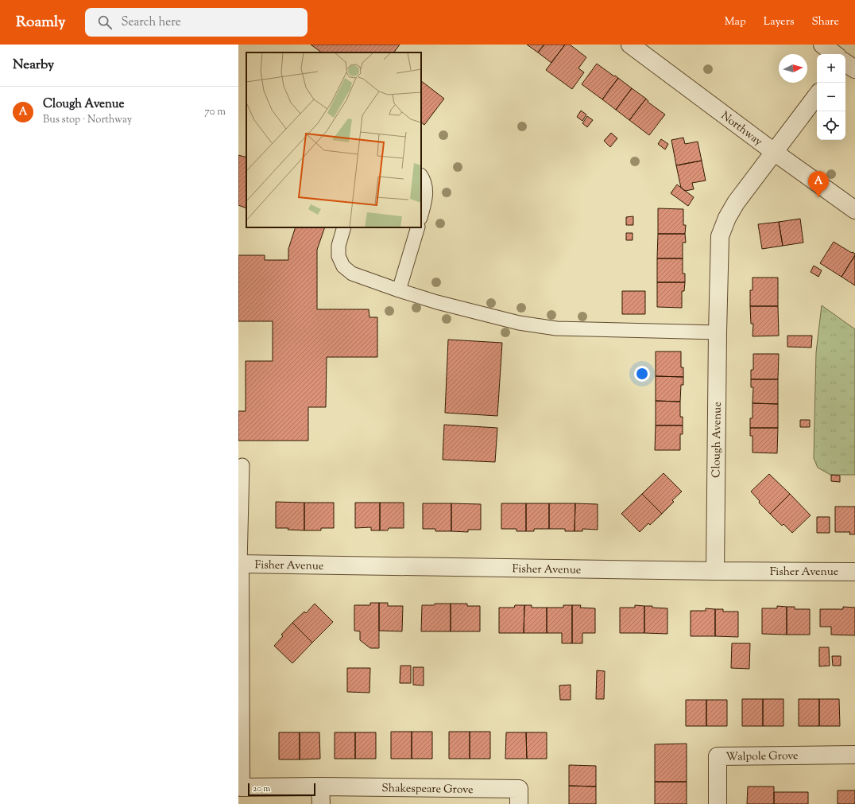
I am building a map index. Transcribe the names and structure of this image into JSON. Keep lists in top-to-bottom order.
{
  "streets": {
    "street": [
      "Northway",
      "Clough Avenue",
      "Fisher Avenue",
      "Walpole Grove",
      "Shakespeare Grove"
    ]
  },
  "crossings": [
    ["Northway", "Clough Avenue"],
    ["Clough Avenue", "Fisher Avenue"]
  ],
  "scale_bar": "20 m",
  "north": "right",
  "page": {
    "header": "Roamly",
    "search": "Search here",
    "nav": ["Map", "Layers", "Share"],
    "heading": "Nearby",
    "map_buttons": ["+", "−"],
    "list": [
      {
        "mark": "A",
        "name": "Clough Avenue",
        "note": "Bus stop · Northway",
        "value": "70 m"
      }
    ],
    "pins": "A",
    "scale": "20 m"
  }
}
